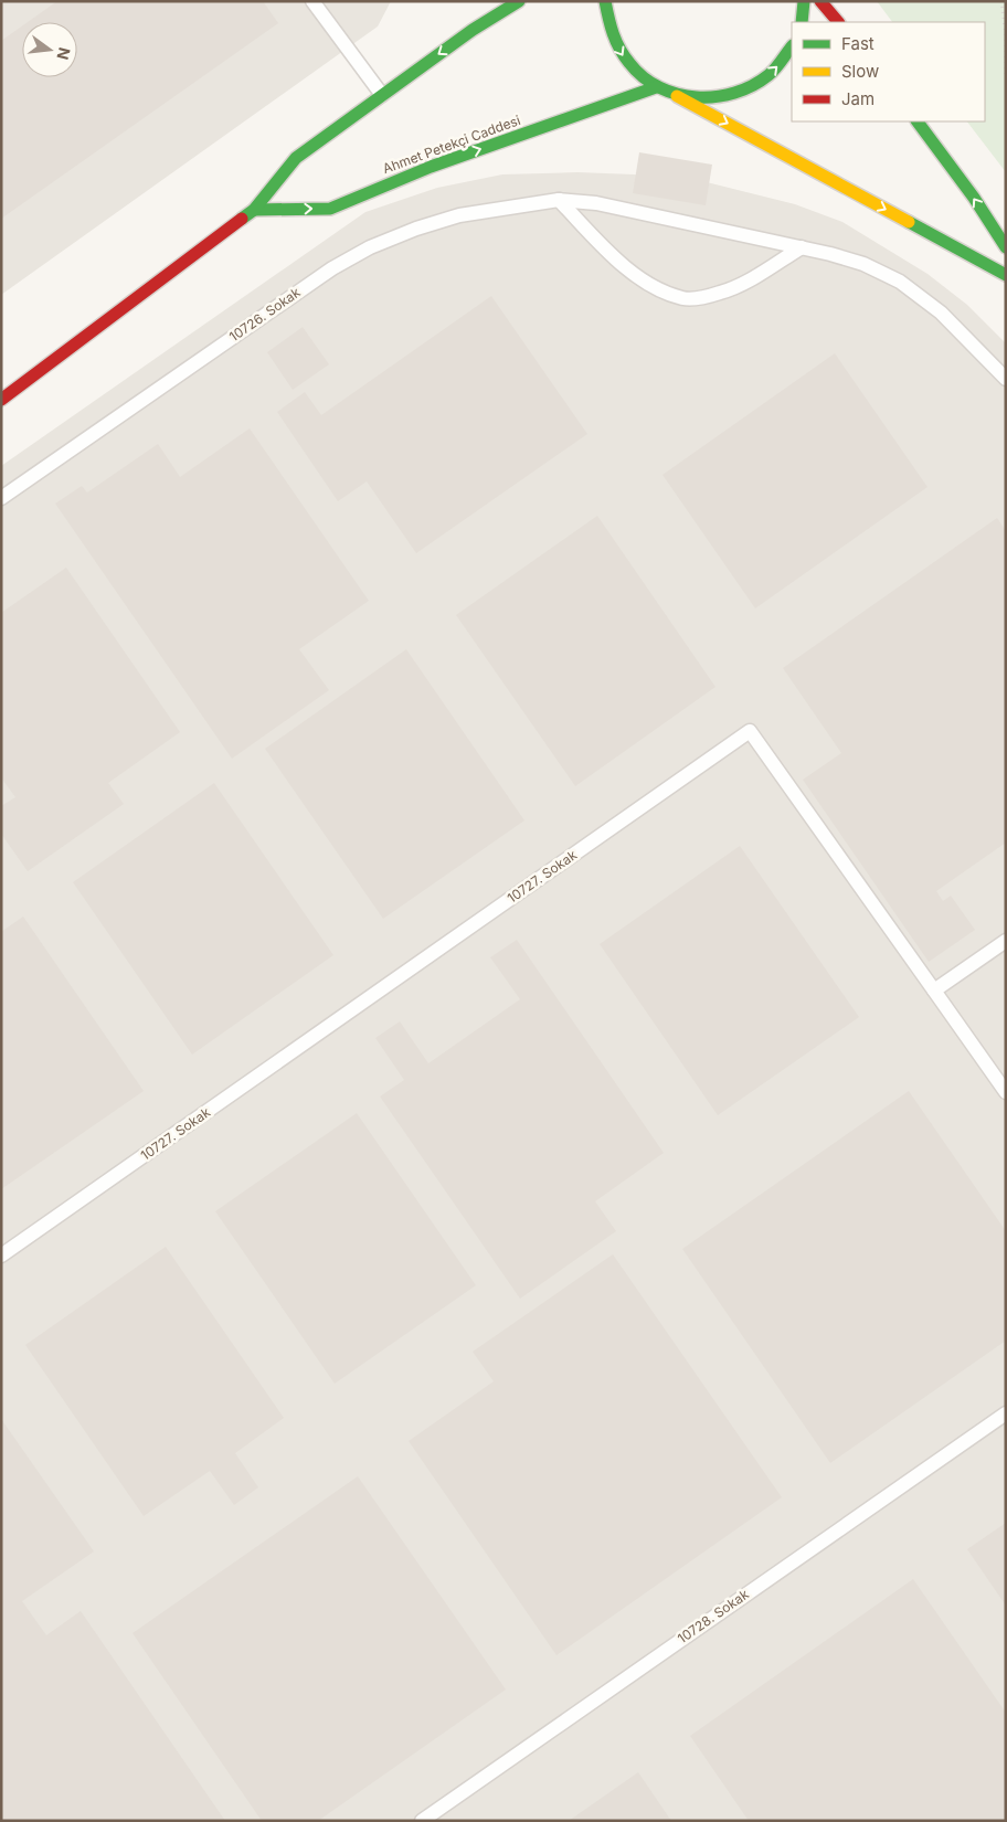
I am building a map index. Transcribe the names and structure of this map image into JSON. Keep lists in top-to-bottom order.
{
  "streets": {
    "street": ["Ahmet Petekçi Caddesi"],
    "lane": ["10726. Sokak", "10727. Sokak", "10728. Sokak"]
  },
  "one_way": ["Ahmet Petekçi Caddesi"],
  "legend": ["Fast", "Slow", "Jam"],
  "north": "right"
}
